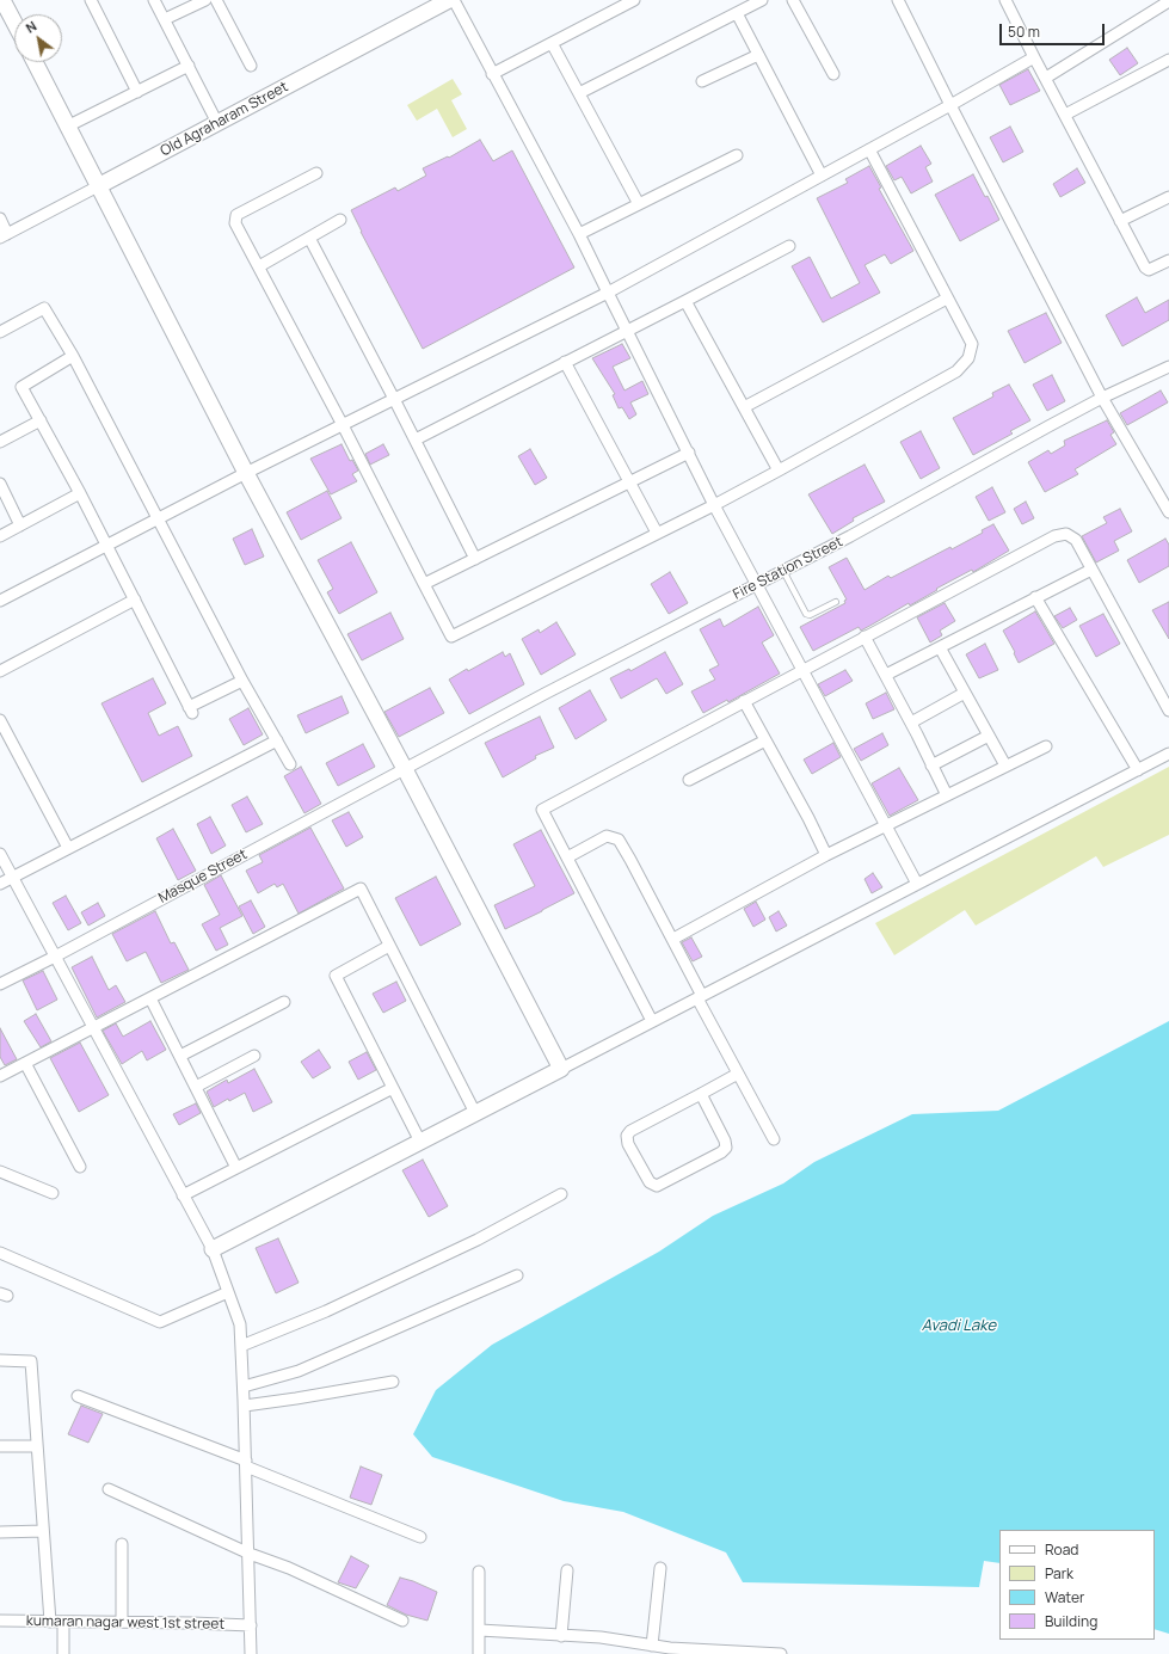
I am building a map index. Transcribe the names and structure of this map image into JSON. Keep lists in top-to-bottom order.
{
  "streets": {
    "street": [
      "Old Agraharam Street",
      "Fire Station Street",
      "Masque Street",
      "kumaran nagar west 1st street"
    ]
  },
  "crossings": [
    ["Fire Station Street", "Masque Street"]
  ],
  "water": ["Avadi Lake"],
  "legend": [
    "Road",
    "Park",
    "Water",
    "Building"
  ],
  "scale_bar": "50 m",
  "north": "top left"
}
